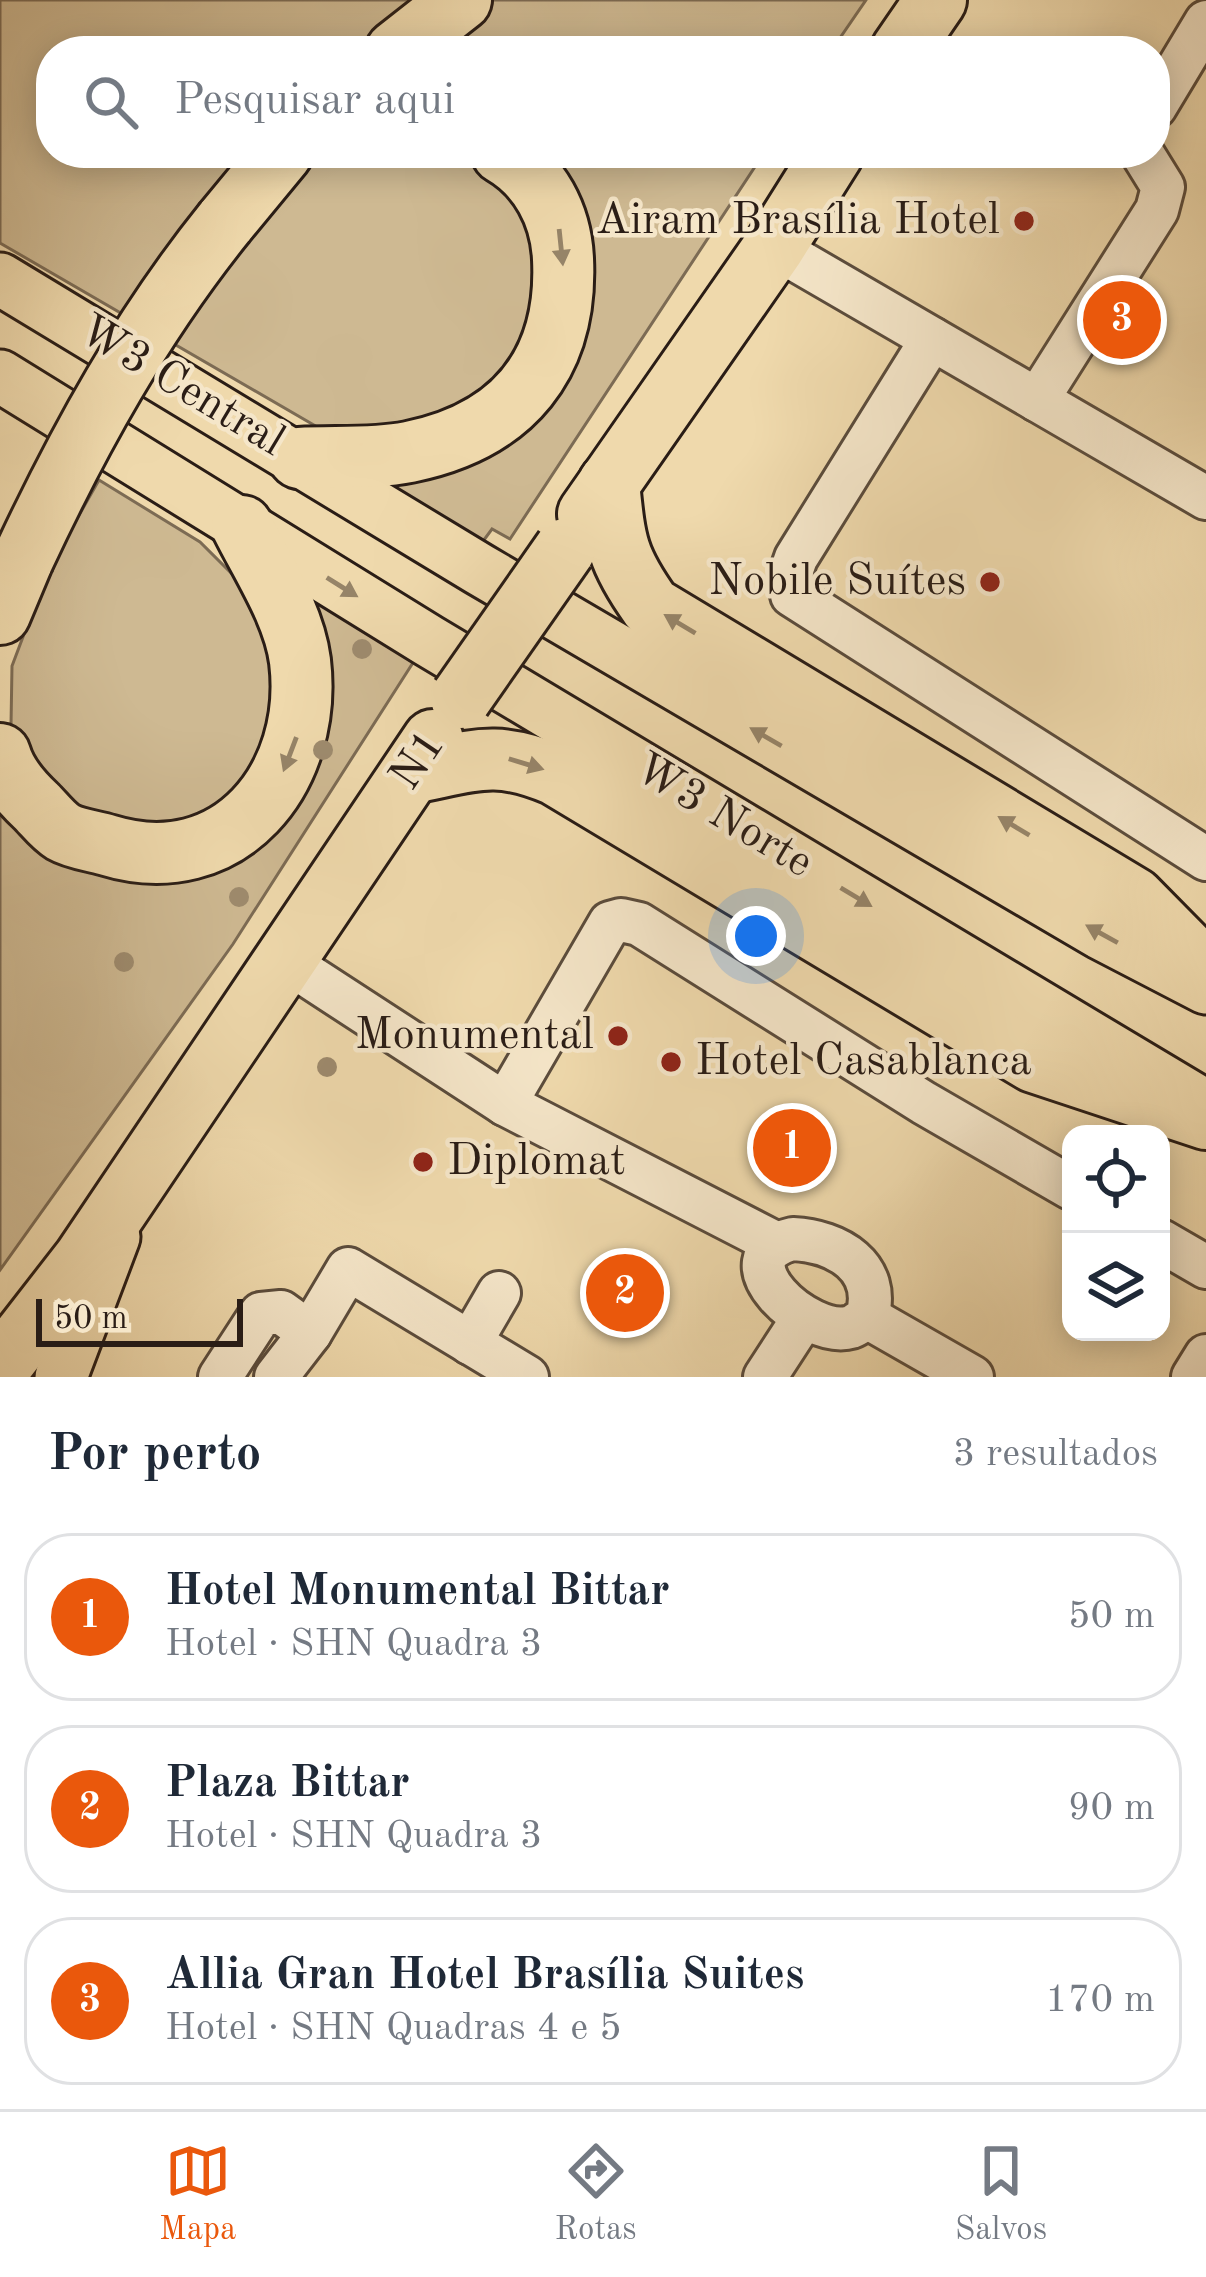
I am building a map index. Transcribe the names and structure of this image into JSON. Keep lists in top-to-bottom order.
{
  "streets": {
    "highway": ["N1"],
    "main road": ["W3 Central", "W3 Norte"]
  },
  "crossings": [
    ["W3 Central", "W3 Norte"]
  ],
  "places": [
    "Airam Brasília Hotel",
    "Nobile Suítes",
    "Monumental",
    "Hotel Casablanca",
    "Diplomat"
  ],
  "scale_bar": "50 m",
  "page": {
    "search": "Pesquisar aqui",
    "pins": ["3", "1", "2"],
    "scale": "50 m",
    "heading": ["Por perto", "3 resultados"],
    "list": [
      {
        "mark": "1",
        "name": "Hotel Monumental Bittar",
        "note": "Hotel · SHN Quadra 3",
        "value": "50 m"
      },
      {
        "mark": "2",
        "name": "Plaza Bittar",
        "note": "Hotel · SHN Quadra 3",
        "value": "90 m"
      },
      {
        "mark": "3",
        "name": "Allia Gran Hotel Brasília Suites",
        "note": "Hotel · SHN Quadras 4 e 5",
        "value": "170 m"
      }
    ],
    "nav": ["Mapa", "Rotas", "Salvos"]
  }
}
